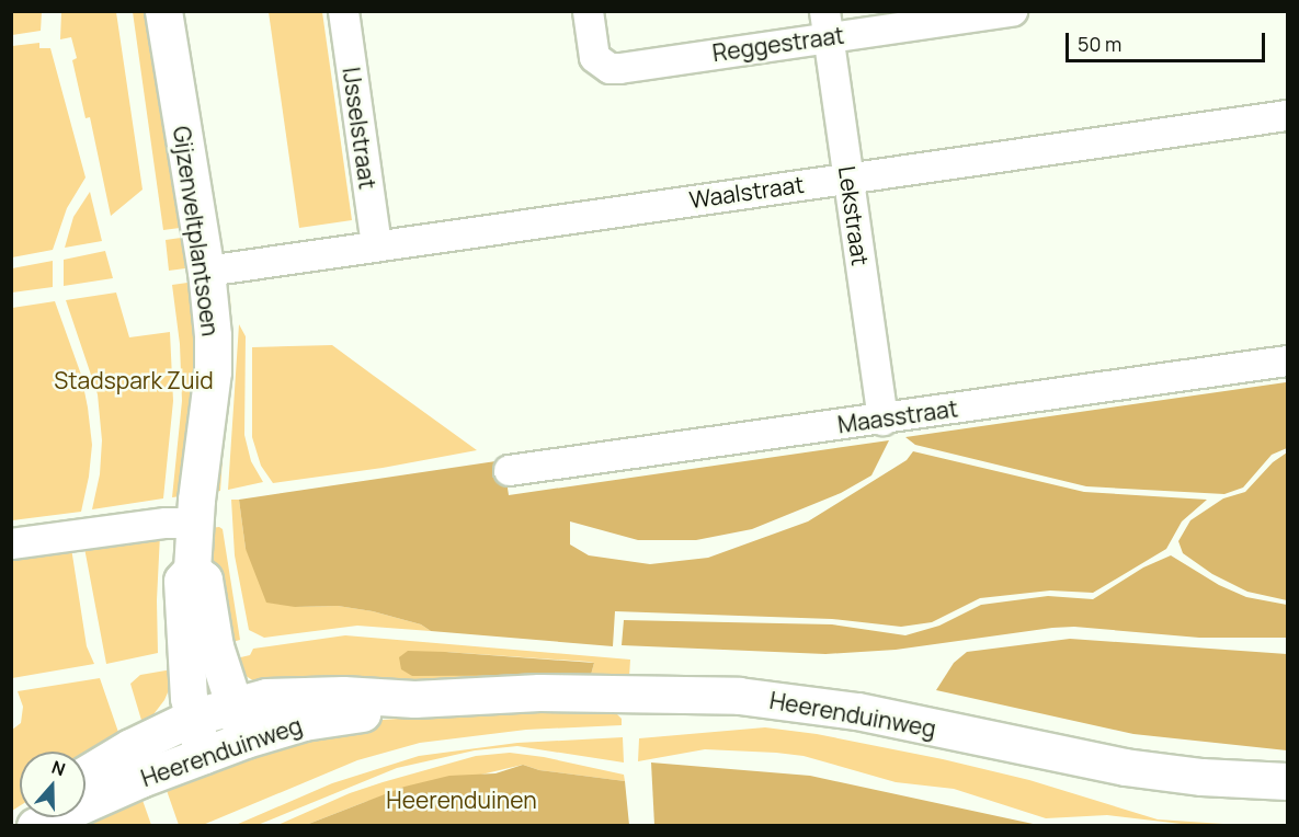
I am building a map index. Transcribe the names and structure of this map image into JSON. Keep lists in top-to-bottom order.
{
  "streets": {
    "main road": ["Gijzenveltplantsoen", "Heerenduinweg"],
    "street": [
      "Reggestraat",
      "IJsselstraat",
      "Waalstraat",
      "Lekstraat",
      "Maasstraat"
    ]
  },
  "crossings": [
    ["Reggestraat", "Lekstraat"],
    ["IJsselstraat", "Waalstraat"],
    ["Waalstraat", "Lekstraat"],
    ["Waalstraat", "Gijzenveltplantsoen"],
    ["Lekstraat", "Maasstraat"],
    ["Gijzenveltplantsoen", "Heerenduinweg"]
  ],
  "parks": ["Stadspark Zuid", "Heerenduinen"],
  "scale_bar": "50 m",
  "north": "top"
}
